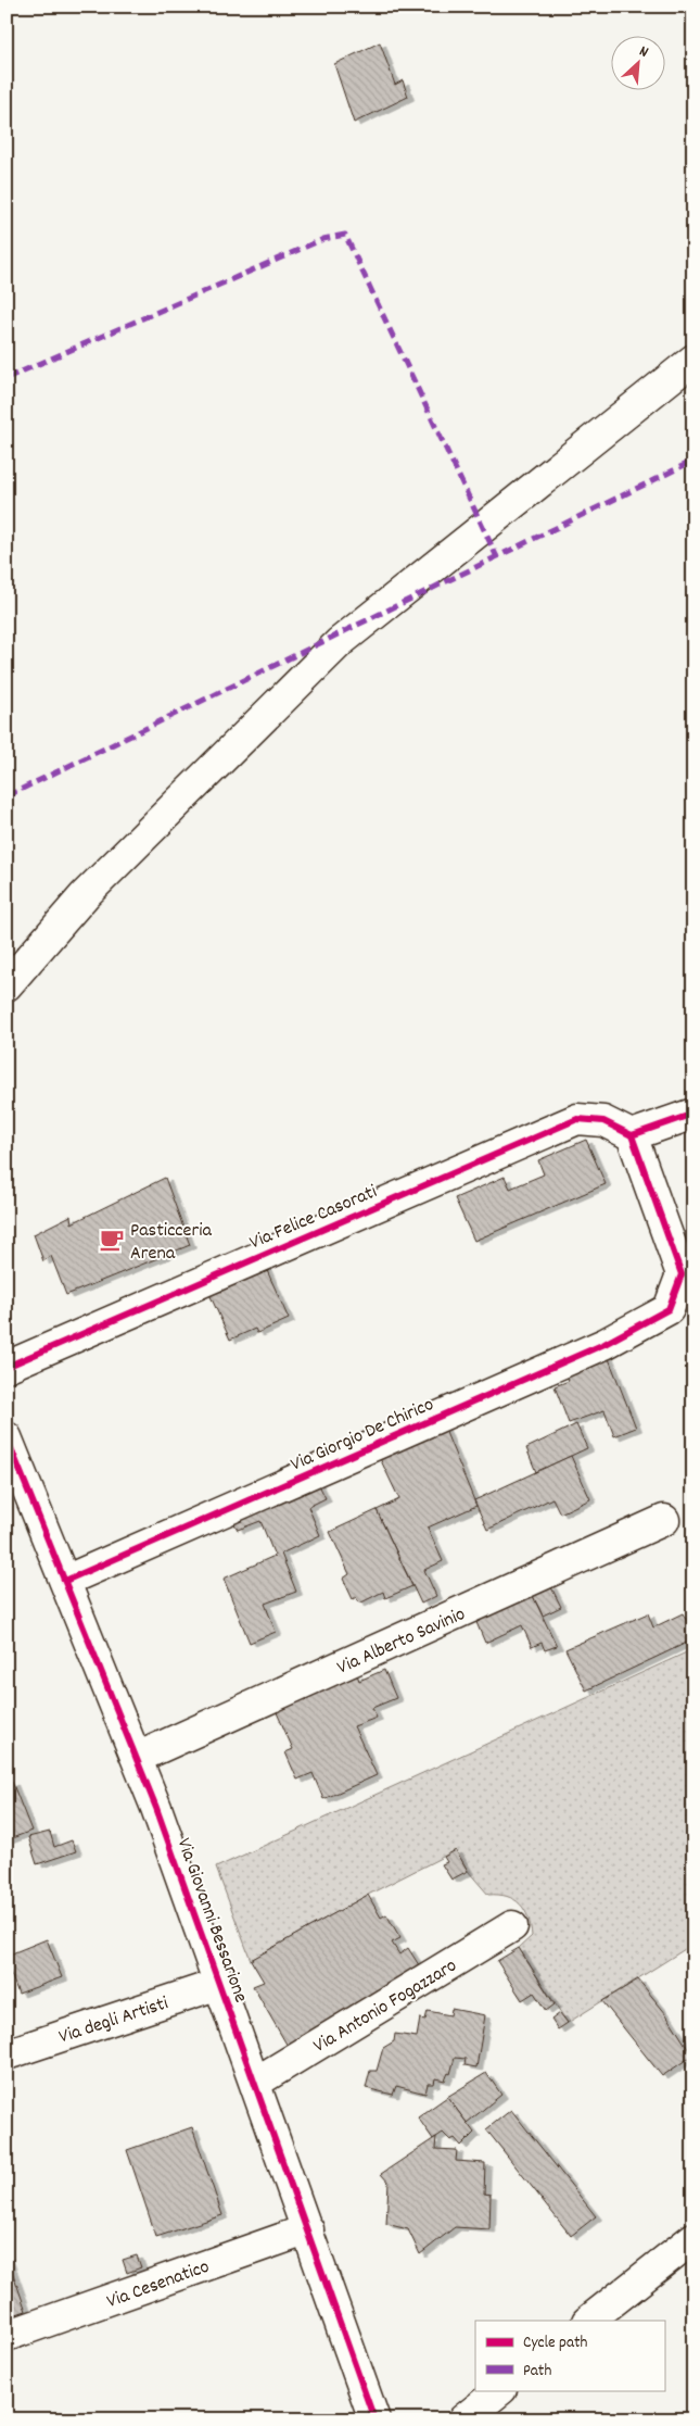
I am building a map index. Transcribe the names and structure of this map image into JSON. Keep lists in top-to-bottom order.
{
  "streets": {
    "street": [
      "Via Felice Casorati",
      "Via Giorgio De Chirico",
      "Via Alberto Savinio",
      "Via Giovanni Bessarione",
      "Via Antonio Fogazzaro",
      "Via degli Artisti",
      "Via Cesenatico"
    ]
  },
  "crossings": [
    ["Via Felice Casorati", "Via Giorgio De Chirico"],
    ["Via Giorgio De Chirico", "Via Giovanni Bessarione"],
    ["Via Alberto Savinio", "Via Giovanni Bessarione"],
    ["Via Giovanni Bessarione", "Via Antonio Fogazzaro"],
    ["Via Giovanni Bessarione", "Via degli Artisti"],
    ["Via Giovanni Bessarione", "Via Cesenatico"]
  ],
  "places": {
    "cafe": ["Pasticceria Arena"]
  },
  "legend": ["Cycle path", "Path"],
  "north": "top right"
}
